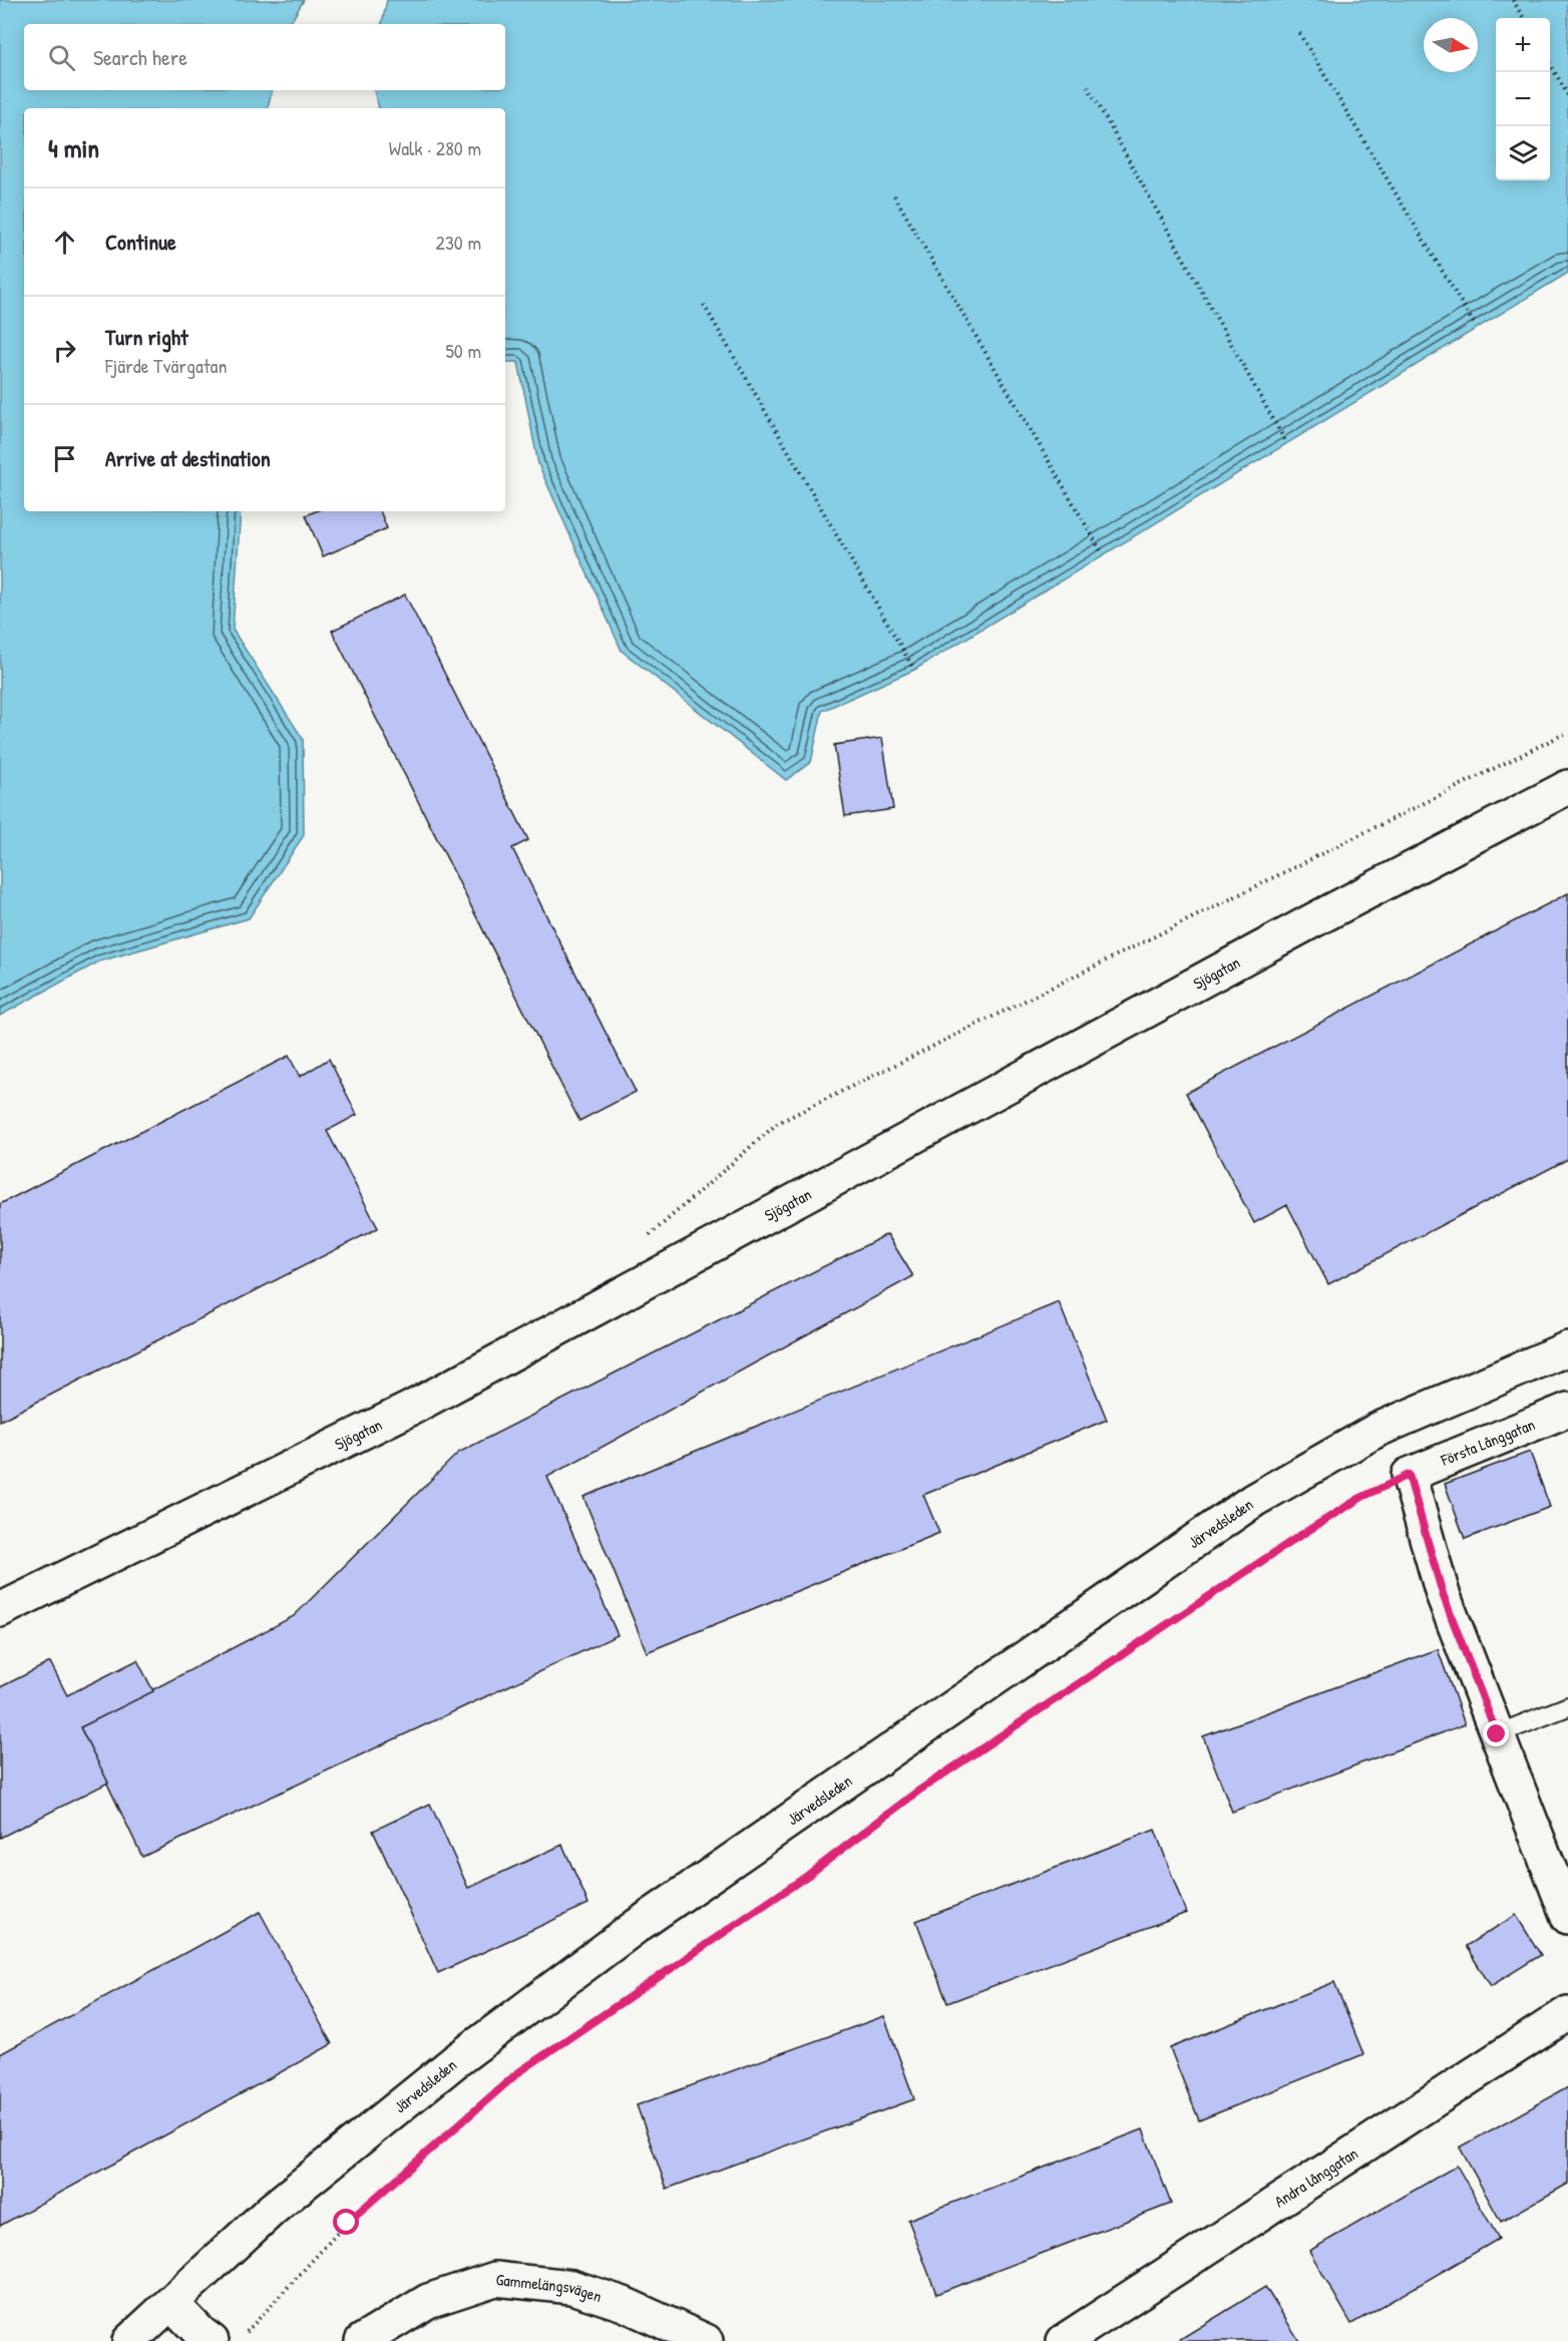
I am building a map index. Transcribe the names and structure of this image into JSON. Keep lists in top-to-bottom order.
{
  "streets": {
    "street": [
      "Sjögatan",
      "Första Långgatan",
      "Järvedsleden",
      "Andra långgatan",
      "Gammelängsvägen"
    ]
  },
  "north": "right",
  "page": {
    "map_buttons": ["+", "−"],
    "search": "Search here",
    "heading": ["4 min", "Walk · 280 m"],
    "list": [
      ["Continue", "230 m"],
      ["Turn right", "Fjärde Tvärgatan", "50 m"],
      "Arrive at destination"
    ]
  }
}
